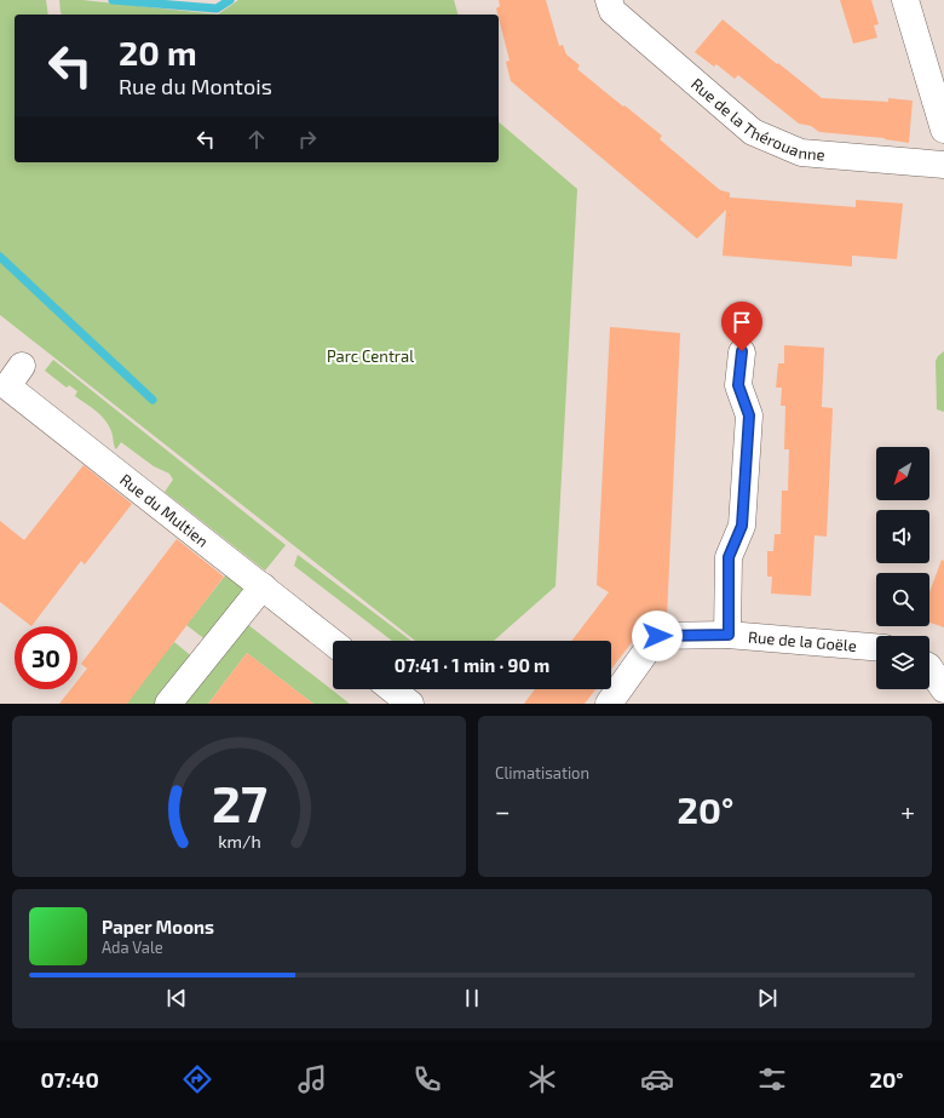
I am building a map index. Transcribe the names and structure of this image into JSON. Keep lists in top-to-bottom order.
{
  "streets": {
    "street": ["Rue de la Thérouanne", "Rue du Multien", "Rue de la Goële"]
  },
  "parks": ["Parc Central"],
  "north": "bottom left",
  "page": {
    "turn": ["20 m", "Rue du Montois"],
    "limit": "30",
    "trip": "07:41 · 1 min · 90 m",
    "tile": "Climatisation",
    "heat": ["−", "20°", "+"],
    "song": ["Paper Moons", "Ada Vale"],
    "tabs": ["07:40", "20°"],
    "gauge": ["27", "km/h"]
  }
}
